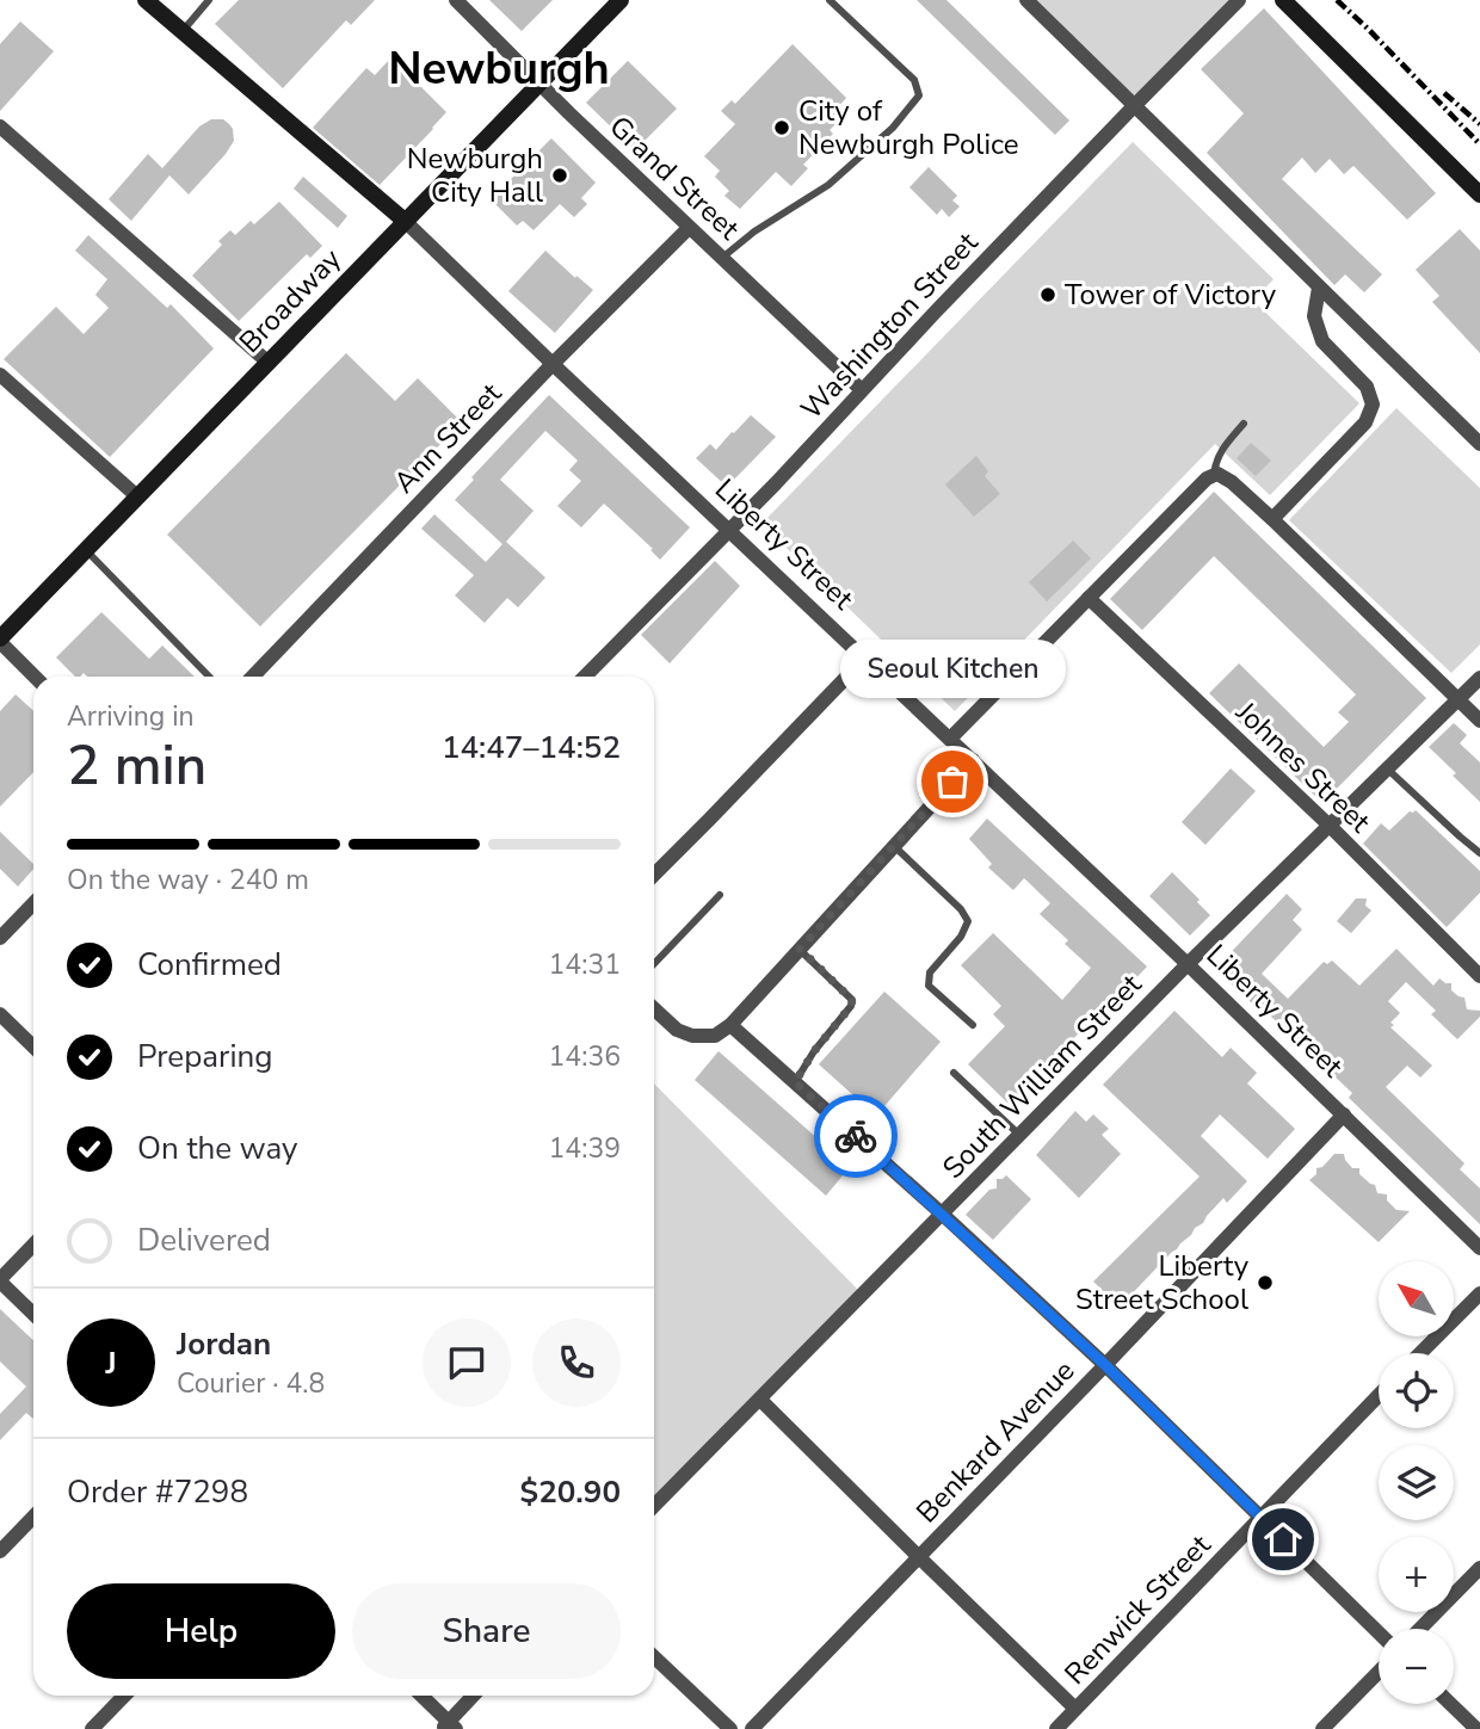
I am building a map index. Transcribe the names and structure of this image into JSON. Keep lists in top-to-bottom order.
{
  "streets": {
    "street": [
      "Grand Street",
      "Broadway",
      "Washington Street",
      "Ann Street",
      "Liberty Street",
      "Johnes Street",
      "South William Street",
      "Benkard Avenue",
      "Renwick Street"
    ]
  },
  "crossings": [
    ["Grand Street", "Broadway"],
    ["Grand Street", "Washington Street"],
    ["Grand Street", "Ann Street"],
    ["Broadway", "Liberty Street"],
    ["Washington Street", "Liberty Street"],
    ["Ann Street", "Liberty Street"],
    ["Liberty Street", "South William Street"],
    ["Liberty Street", "Benkard Avenue"],
    ["Johnes Street", "South William Street"]
  ],
  "districts": ["Newburgh"],
  "places": [
    "City of Newburgh Police",
    "Newburgh City Hall",
    "Tower of Victory",
    "Seoul Kitchen",
    "Liberty Street School"
  ],
  "north": "top left",
  "page": {
    "bubble": "Seoul Kitchen",
    "heading": ["2 min", "Arriving in", "14:47–14:52"],
    "panel": [
      "Jordan",
      "Courier · 4.8",
      "Order #7298",
      "$20.90"
    ],
    "bar": "On the way · 240 m",
    "list": [
      ["Confirmed", "14:31"],
      ["Preparing", "14:36"],
      ["On the way", "14:39"],
      "Delivered"
    ],
    "map_buttons": ["+", "−"],
    "round": "J",
    "buttons": ["Help", "Share"]
  }
}
